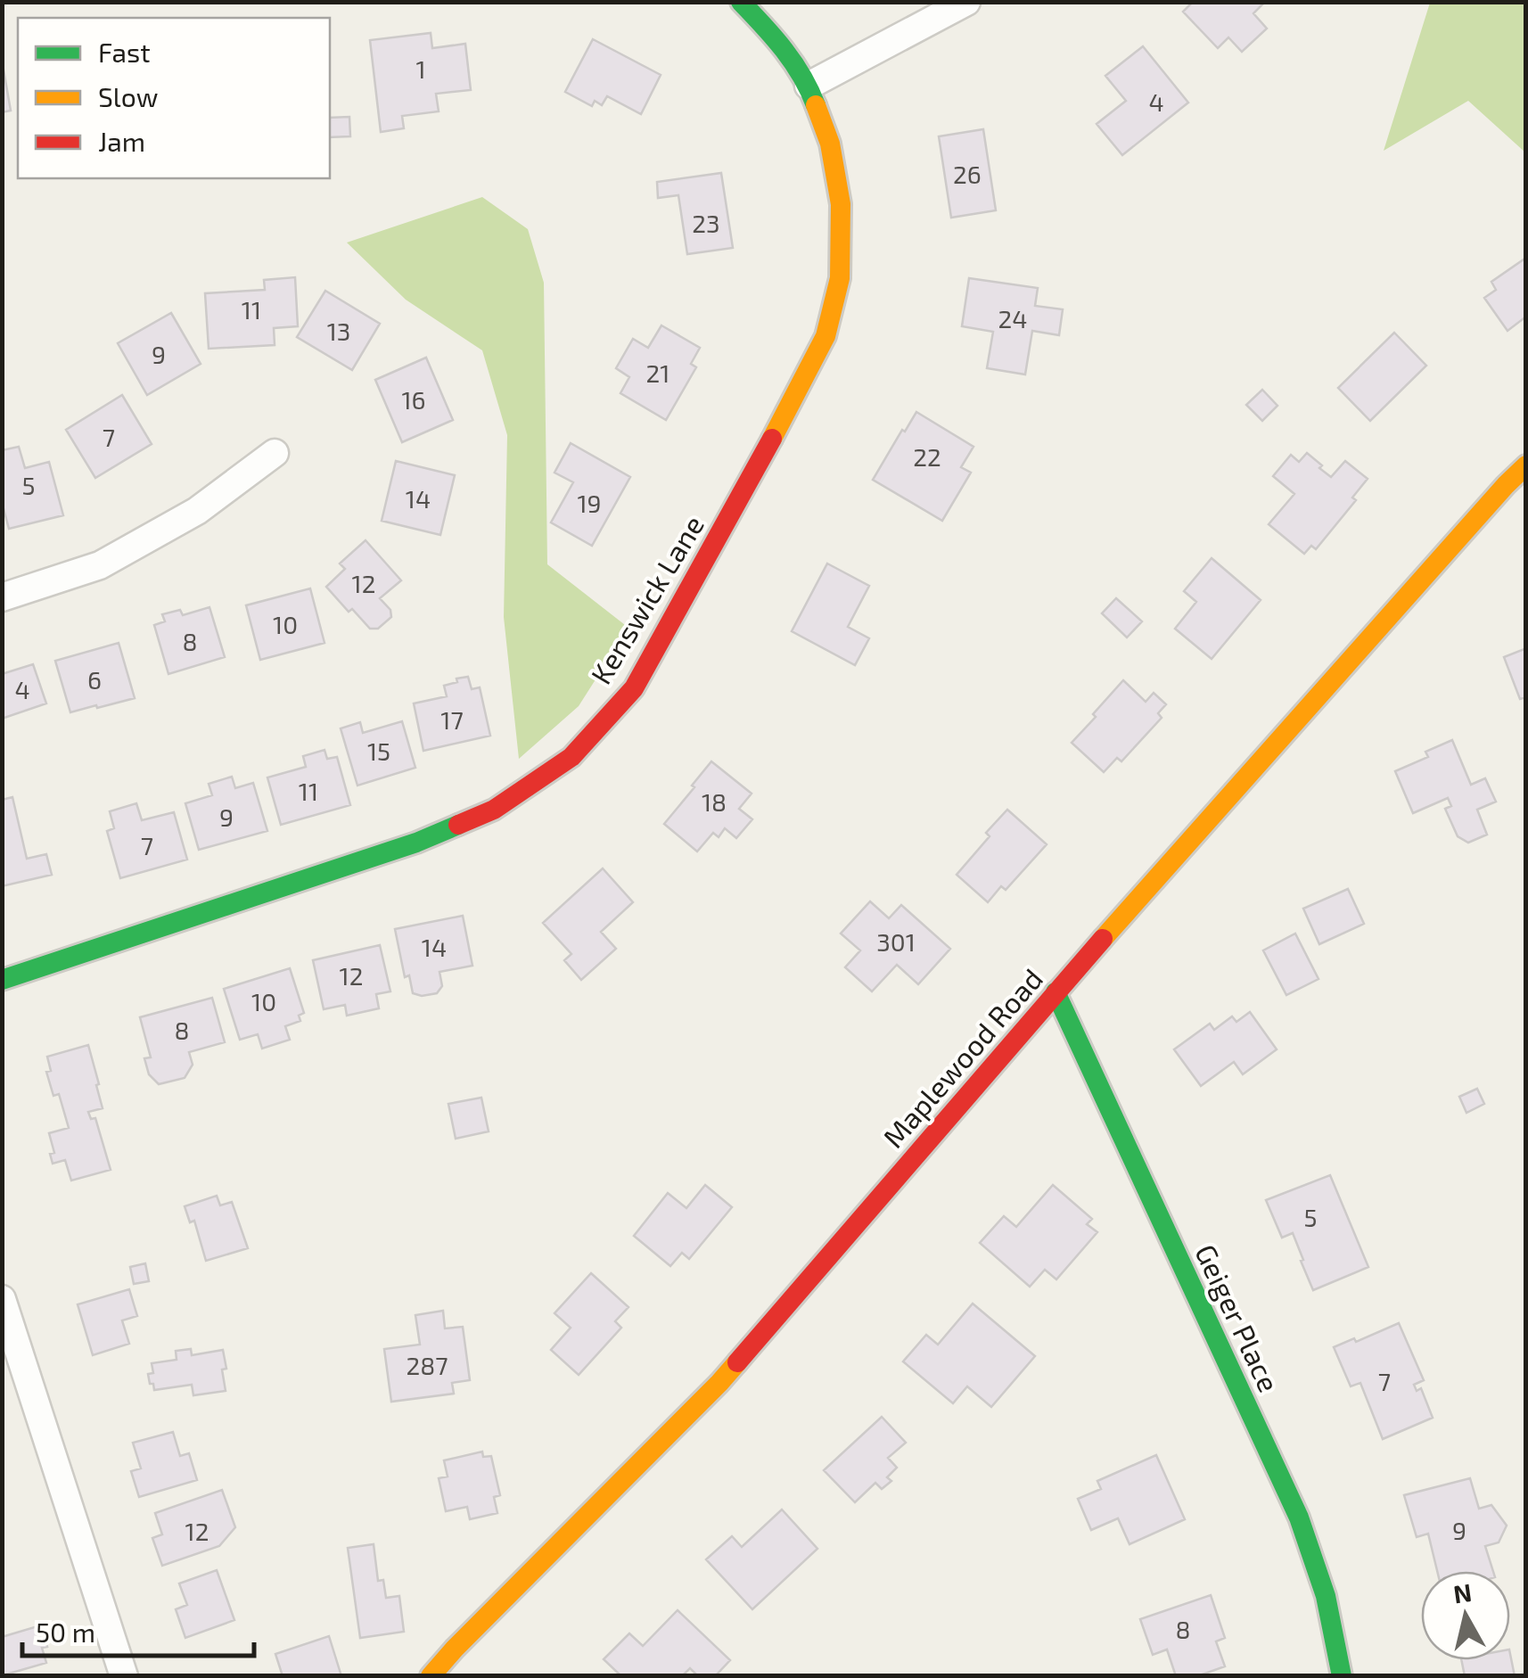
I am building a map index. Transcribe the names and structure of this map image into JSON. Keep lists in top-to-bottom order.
{
  "streets": {
    "street": ["Kenswick Lane", "Maplewood Road", "Geiger Place"]
  },
  "crossings": [
    ["Maplewood Road", "Geiger Place"]
  ],
  "house_numbers": [
    "1",
    "4",
    "26",
    "23",
    "11",
    "24",
    "13",
    "9",
    "21",
    "16",
    "7",
    "22",
    "5",
    "14",
    "19",
    "12",
    "10",
    "8",
    "6",
    "4",
    "17",
    "15",
    "11",
    "18",
    "9",
    "7",
    "301",
    "14",
    "12",
    "10",
    "8",
    "5",
    "287",
    "7",
    "9",
    "12",
    "8"
  ],
  "legend": ["Fast", "Slow", "Jam"],
  "scale_bar": "50 m",
  "north": "top"
}
